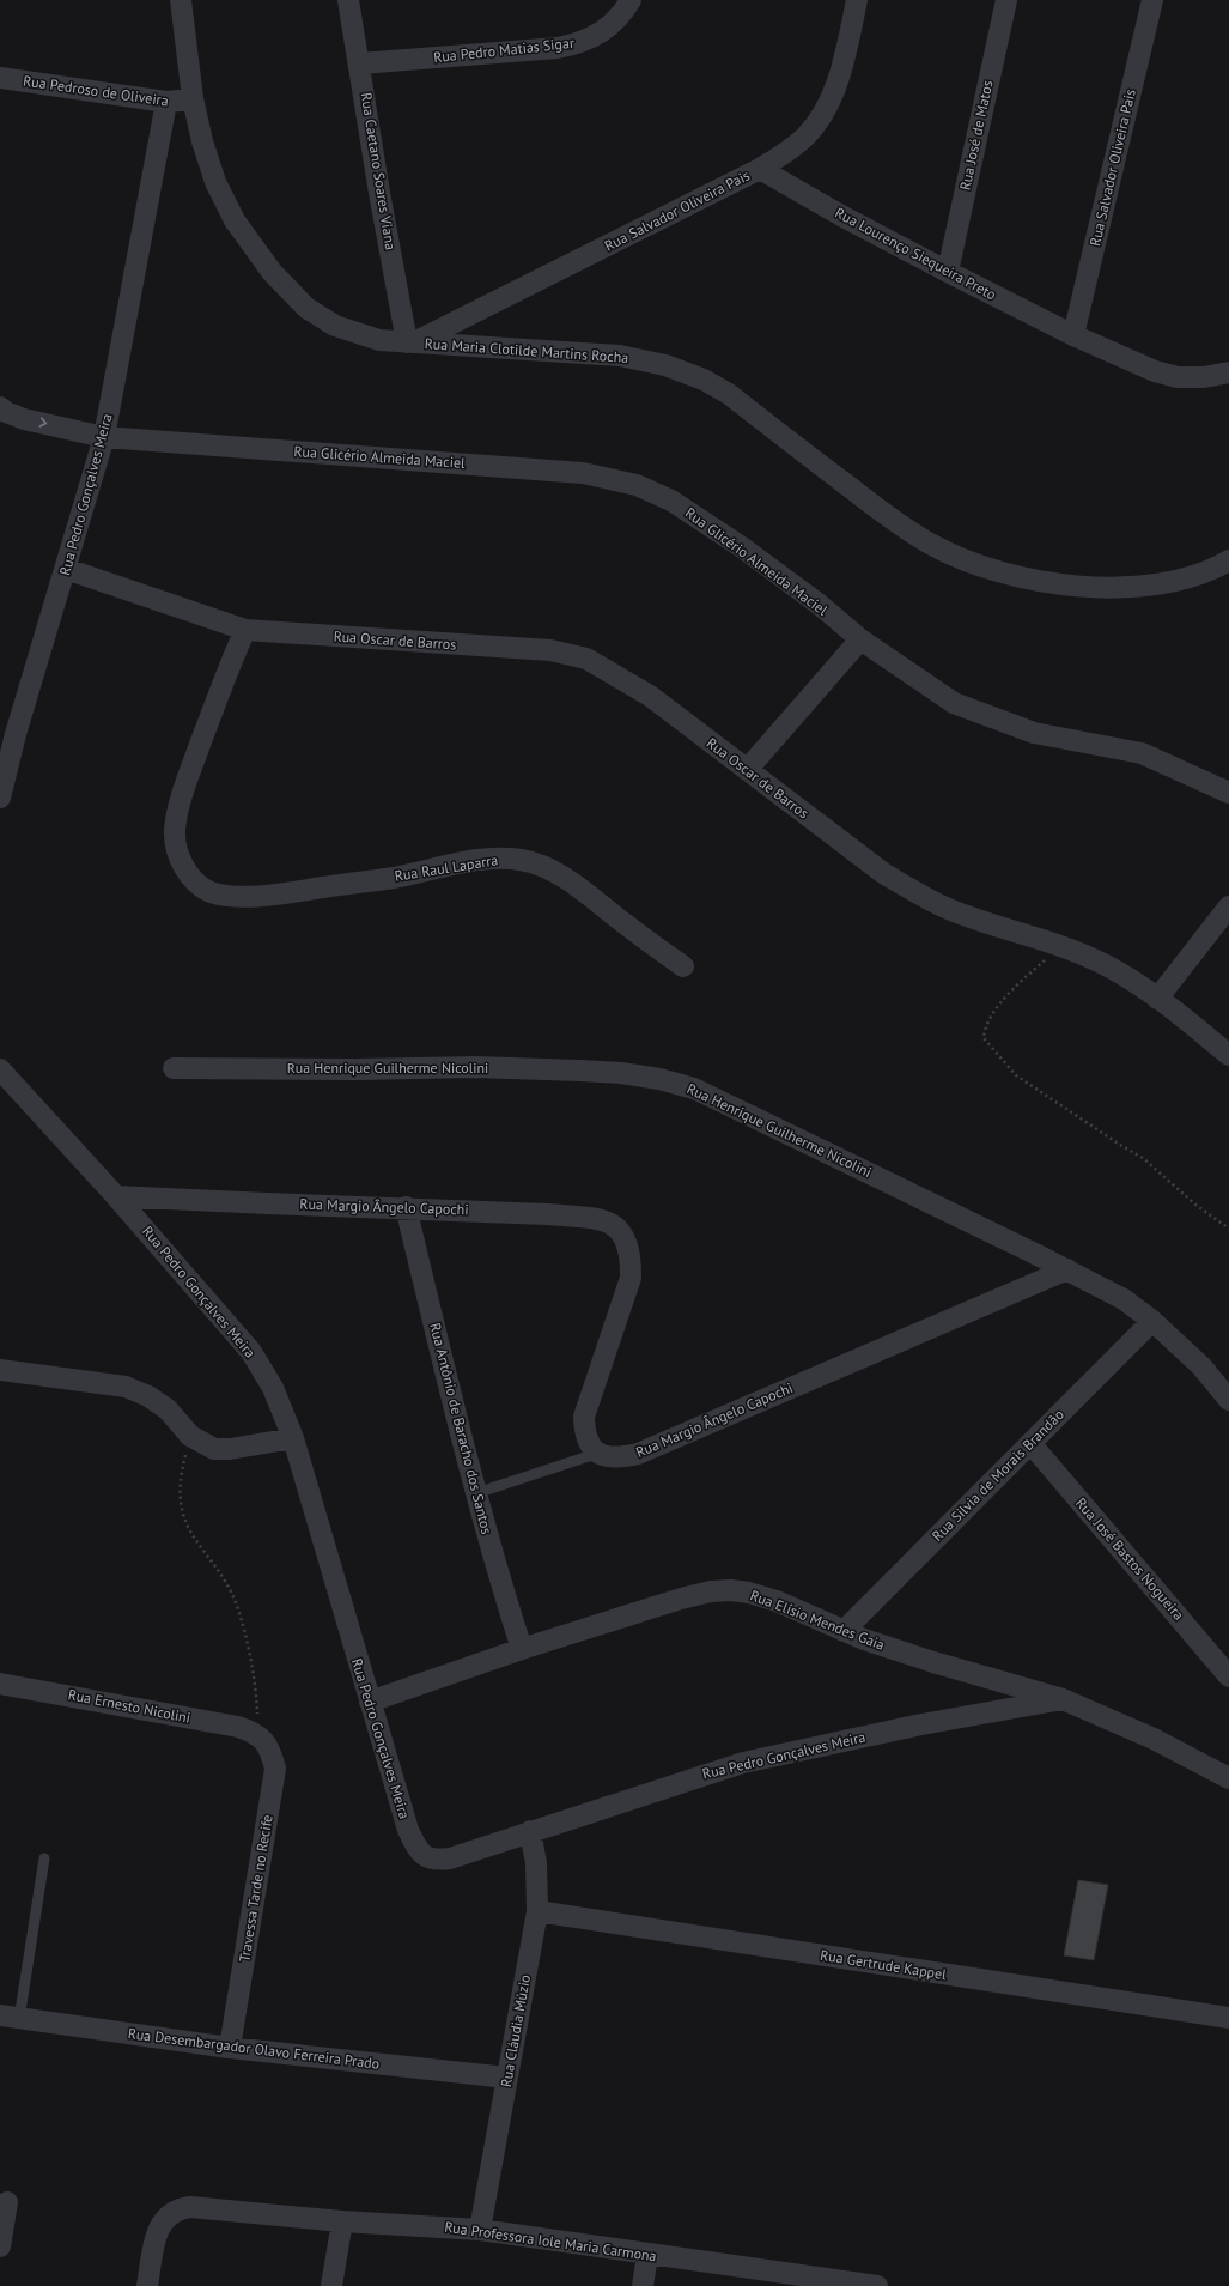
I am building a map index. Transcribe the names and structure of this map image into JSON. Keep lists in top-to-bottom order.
{
  "streets": {
    "street": [
      "Rua Pedro Matias Sigar",
      "Rua Pedroso de Oliveira",
      "Rua José de Matos",
      "Rua Salvador Oliveira Pais",
      "Rua Caetano Soares Viana",
      "Rua Lourenço Siequeira Preto",
      "Rua Maria Clotilde Martins Rocha",
      "Rua Glicério Almeida Maciel",
      "Rua Pedro Gonçalves Meira",
      "Rua Oscar de Barros",
      "Rua Raul Laparra",
      "Rua Henrique Guilherme Nicolini",
      "Rua Margio Ângelo Capochi",
      "Rua Antônio de Baracho dos Santos",
      "Rua Silvia de Morais Brandão",
      "Rua José Bastos Nogueira",
      "Rua Elísio Mendes Gaia",
      "Rua Ernesto Nicolini",
      "Travessa Tarde no Recife",
      "Rua Gertrude Kappel",
      "Rua Cláudia Múzio",
      "Rua Desembargador Olavo Ferreira Prado",
      "Rua Professora Iole Maria Carmona"
    ]
  },
  "crossings": [
    ["Rua Pedro Matias Sigar", "Rua Caetano Soares Viana"],
    ["Rua Pedroso de Oliveira", "Rua Maria Clotilde Martins Rocha"],
    ["Rua Pedroso de Oliveira", "Rua Pedro Gonçalves Meira"],
    ["Rua José de Matos", "Rua Lourenço Siequeira Preto"],
    ["Rua Salvador Oliveira Pais", "Rua Caetano Soares Viana"],
    ["Rua Salvador Oliveira Pais", "Rua Lourenço Siequeira Preto"],
    ["Rua Salvador Oliveira Pais", "Rua Maria Clotilde Martins Rocha"],
    ["Rua Caetano Soares Viana", "Rua Maria Clotilde Martins Rocha"],
    ["Rua Glicério Almeida Maciel", "Rua Pedro Gonçalves Meira"],
    ["Rua Pedro Gonçalves Meira", "Rua Oscar de Barros"],
    ["Rua Pedro Gonçalves Meira", "Rua Margio Ângelo Capochi"],
    ["Rua Pedro Gonçalves Meira", "Rua Elísio Mendes Gaia"],
    ["Rua Pedro Gonçalves Meira", "Rua Cláudia Múzio"],
    ["Rua Oscar de Barros", "Rua Raul Laparra"],
    ["Rua Henrique Guilherme Nicolini", "Rua Margio Ângelo Capochi"],
    ["Rua Henrique Guilherme Nicolini", "Rua Silvia de Morais Brandão"],
    ["Rua Margio Ângelo Capochi", "Rua Antônio de Baracho dos Santos"],
    ["Rua Antônio de Baracho dos Santos", "Rua Elísio Mendes Gaia"],
    ["Rua Silvia de Morais Brandão", "Rua José Bastos Nogueira"],
    ["Rua Silvia de Morais Brandão", "Rua Elísio Mendes Gaia"],
    ["Rua Ernesto Nicolini", "Travessa Tarde no Recife"],
    ["Travessa Tarde no Recife", "Rua Desembargador Olavo Ferreira Prado"],
    ["Rua Gertrude Kappel", "Rua Cláudia Múzio"],
    ["Rua Cláudia Múzio", "Rua Desembargador Olavo Ferreira Prado"],
    ["Rua Cláudia Múzio", "Rua Professora Iole Maria Carmona"]
  ]
}
